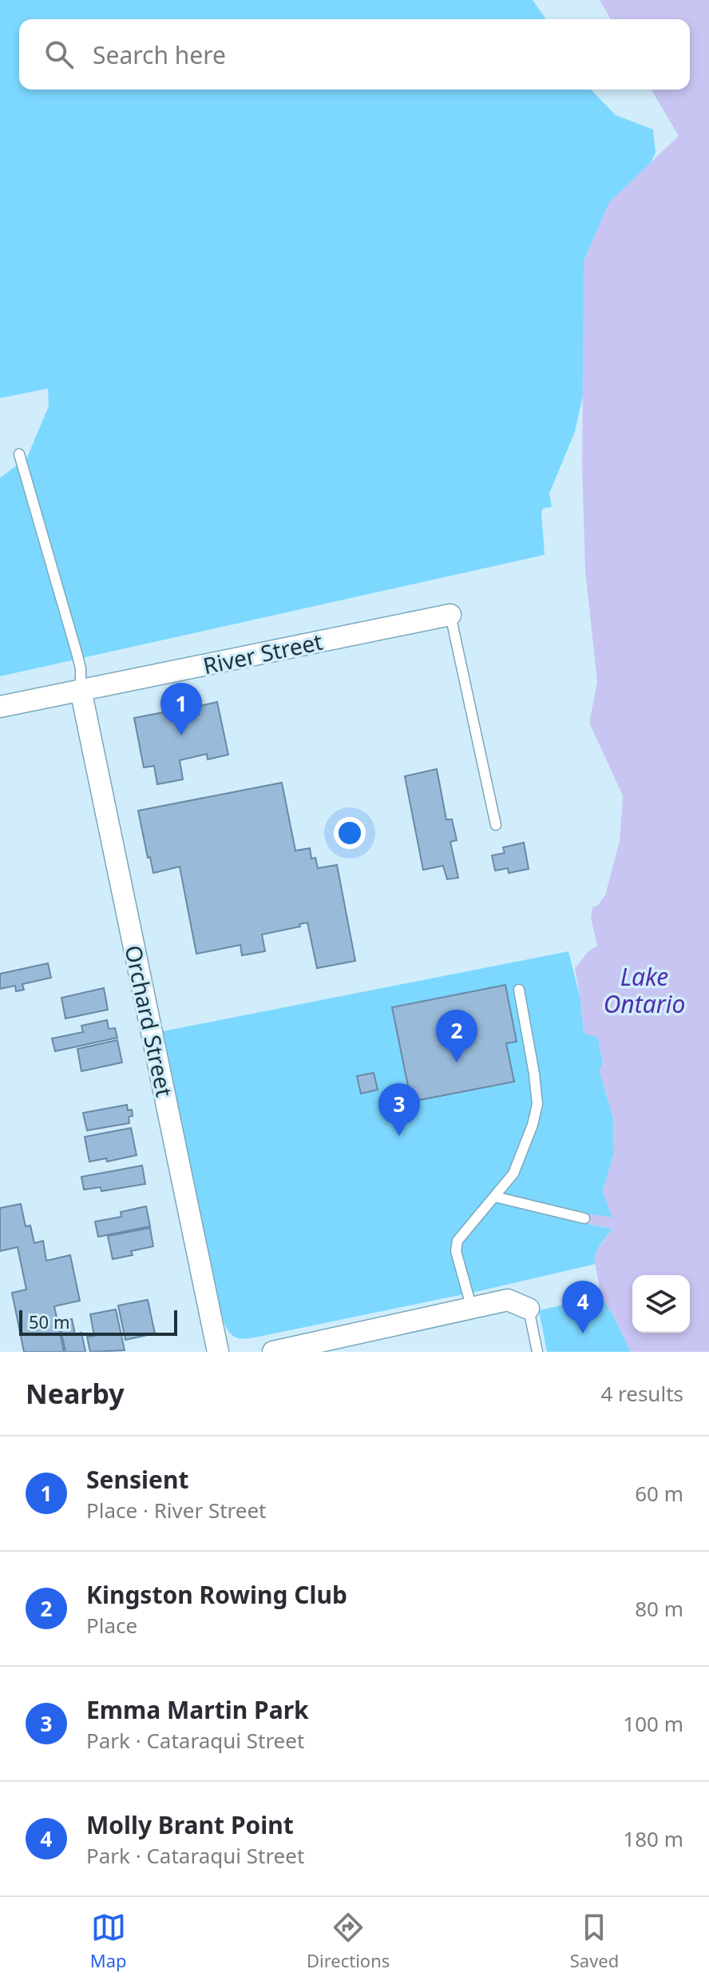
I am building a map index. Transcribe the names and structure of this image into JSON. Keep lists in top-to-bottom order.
{
  "streets": {
    "street": ["River Street", "Orchard Street"]
  },
  "crossings": [
    ["River Street", "Orchard Street"]
  ],
  "water": ["Lake Ontario"],
  "scale_bar": "50 m",
  "page": {
    "search": "Search here",
    "pins": [
      "1",
      "2",
      "3",
      "4"
    ],
    "scale": "50 m",
    "heading": ["Nearby", "4 results"],
    "list": [
      {
        "mark": "1",
        "name": "Sensient",
        "note": "Place · River Street",
        "value": "60 m"
      },
      {
        "mark": "2",
        "name": "Kingston Rowing Club",
        "note": "Place",
        "value": "80 m"
      },
      {
        "mark": "3",
        "name": "Emma Martin Park",
        "note": "Park · Cataraqui Street",
        "value": "100 m"
      },
      {
        "mark": "4",
        "name": "Molly Brant Point",
        "note": "Park · Cataraqui Street",
        "value": "180 m"
      }
    ],
    "nav": ["Map", "Directions", "Saved"]
  }
}
